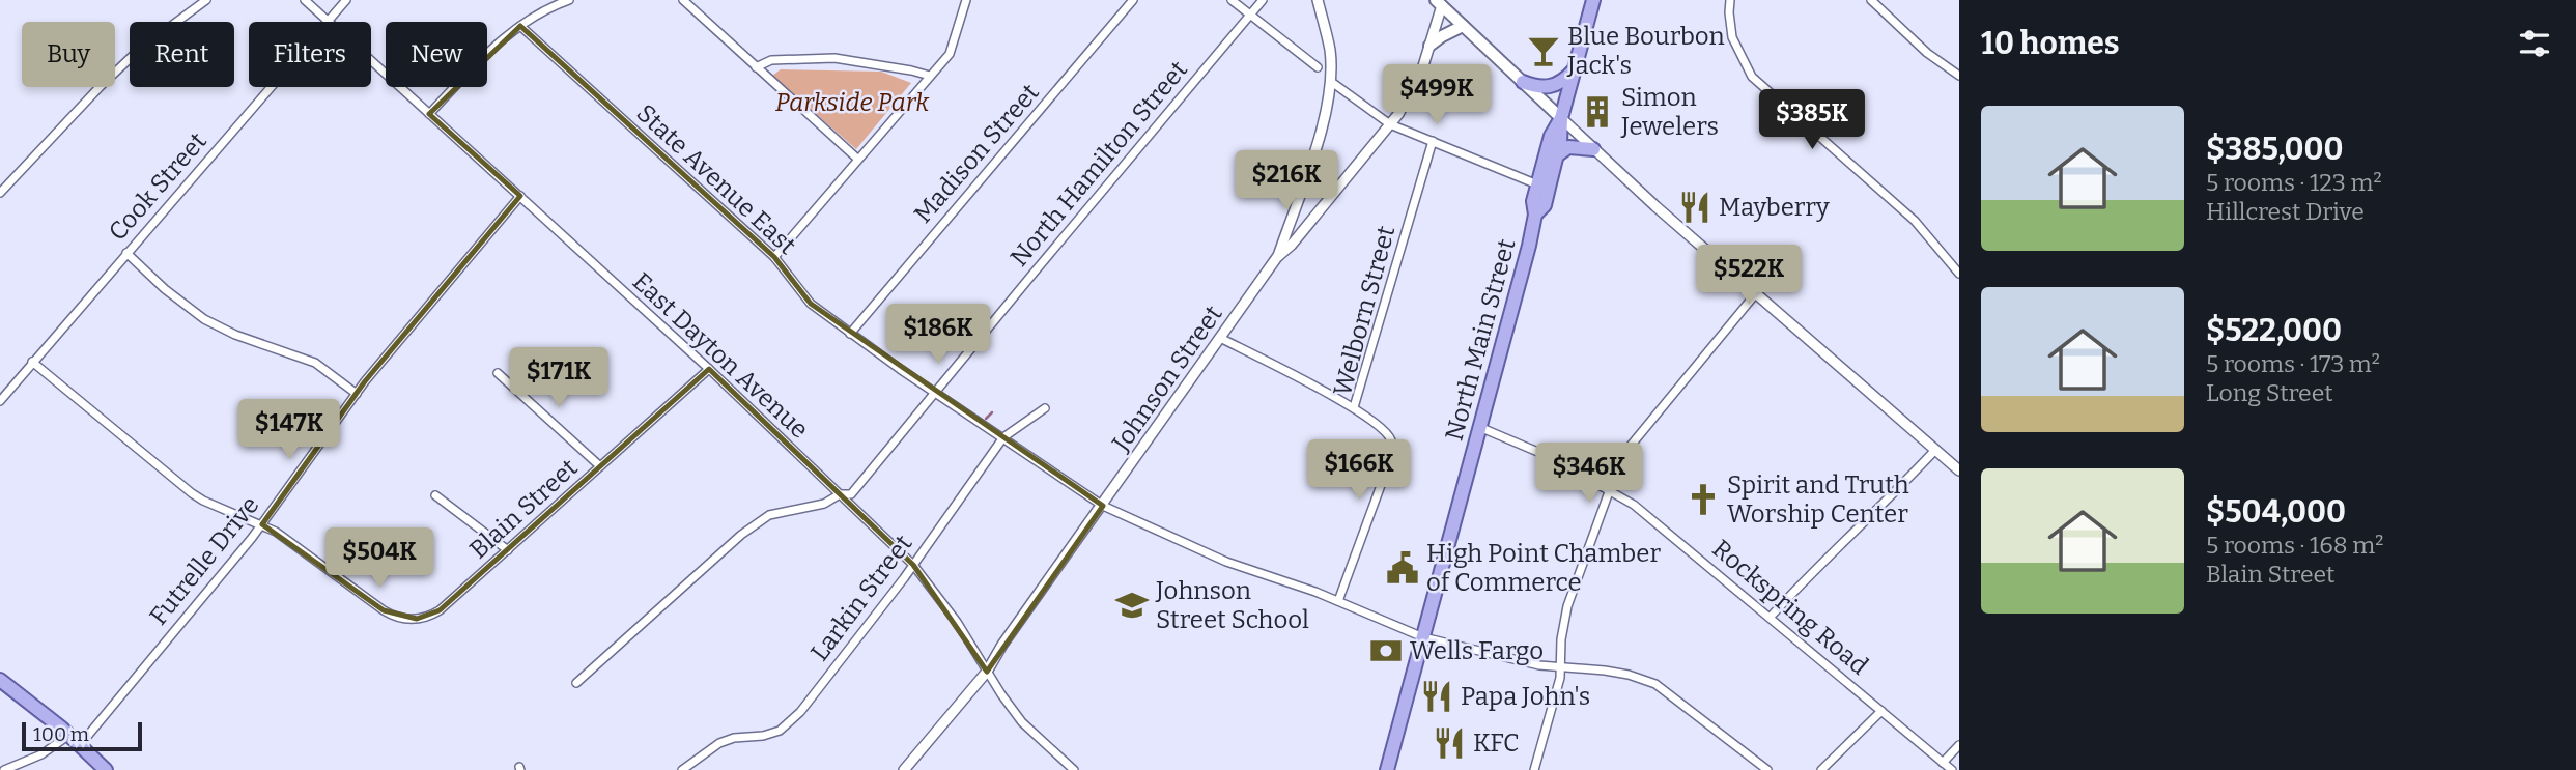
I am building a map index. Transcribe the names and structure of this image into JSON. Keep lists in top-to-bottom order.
{
  "streets": {
    "main road": ["North Main Street"],
    "street": [
      "Madison Street",
      "North Hamilton Street",
      "State Avenue East",
      "Cook Street",
      "Welborn Street",
      "East Dayton Avenue",
      "Johnson Street",
      "Blain Street",
      "Futrelle Drive",
      "Larkin Street",
      "Rockspring Road"
    ]
  },
  "crossings": [
    ["Madison Street", "State Avenue East"],
    ["North Hamilton Street", "State Avenue East"],
    ["North Hamilton Street", "East Dayton Avenue"],
    ["State Avenue East", "Welborn Street"],
    ["State Avenue East", "North Main Street"],
    ["State Avenue East", "Johnson Street"],
    ["State Avenue East", "Larkin Street"],
    ["Cook Street", "East Dayton Avenue"],
    ["Cook Street", "Blain Street"],
    ["North Main Street", "Rockspring Road"],
    ["East Dayton Avenue", "Johnson Street"],
    ["East Dayton Avenue", "Blain Street"],
    ["East Dayton Avenue", "Futrelle Drive"],
    ["East Dayton Avenue", "Larkin Street"],
    ["Blain Street", "Futrelle Drive"]
  ],
  "parks": ["Parkside Park"],
  "places": {
    "bar": ["Blue Bourbon Jack's"],
    "building": ["Simon Jewelers"],
    "restaurant": ["Mayberry", "Papa John's", "KFC"],
    "church": ["Spirit and Truth Worship Center"],
    "public building": ["High Point Chamber of Commerce"],
    "school or university": ["Johnson Street School"],
    "bank": ["Wells Fargo"]
  },
  "scale_bar": "100 m",
  "page": {
    "heading": "10 homes",
    "chip": [
      "Buy",
      "Rent",
      "Filters",
      "New"
    ],
    "price": [
      "$499K",
      "$385K",
      "$216K",
      "$522K",
      "$186K",
      "$171K",
      "$147K",
      "$166K",
      "$346K",
      "$504K"
    ],
    "list": [
      {
        "name": "$385,000",
        "note": "5 rooms · 123 m² · Hillcrest Drive"
      },
      {
        "name": "$522,000",
        "note": "5 rooms · 173 m² · Long Street"
      },
      {
        "name": "$504,000",
        "note": "5 rooms · 168 m² · Blain Street"
      }
    ],
    "scale": "100 m"
  }
}
